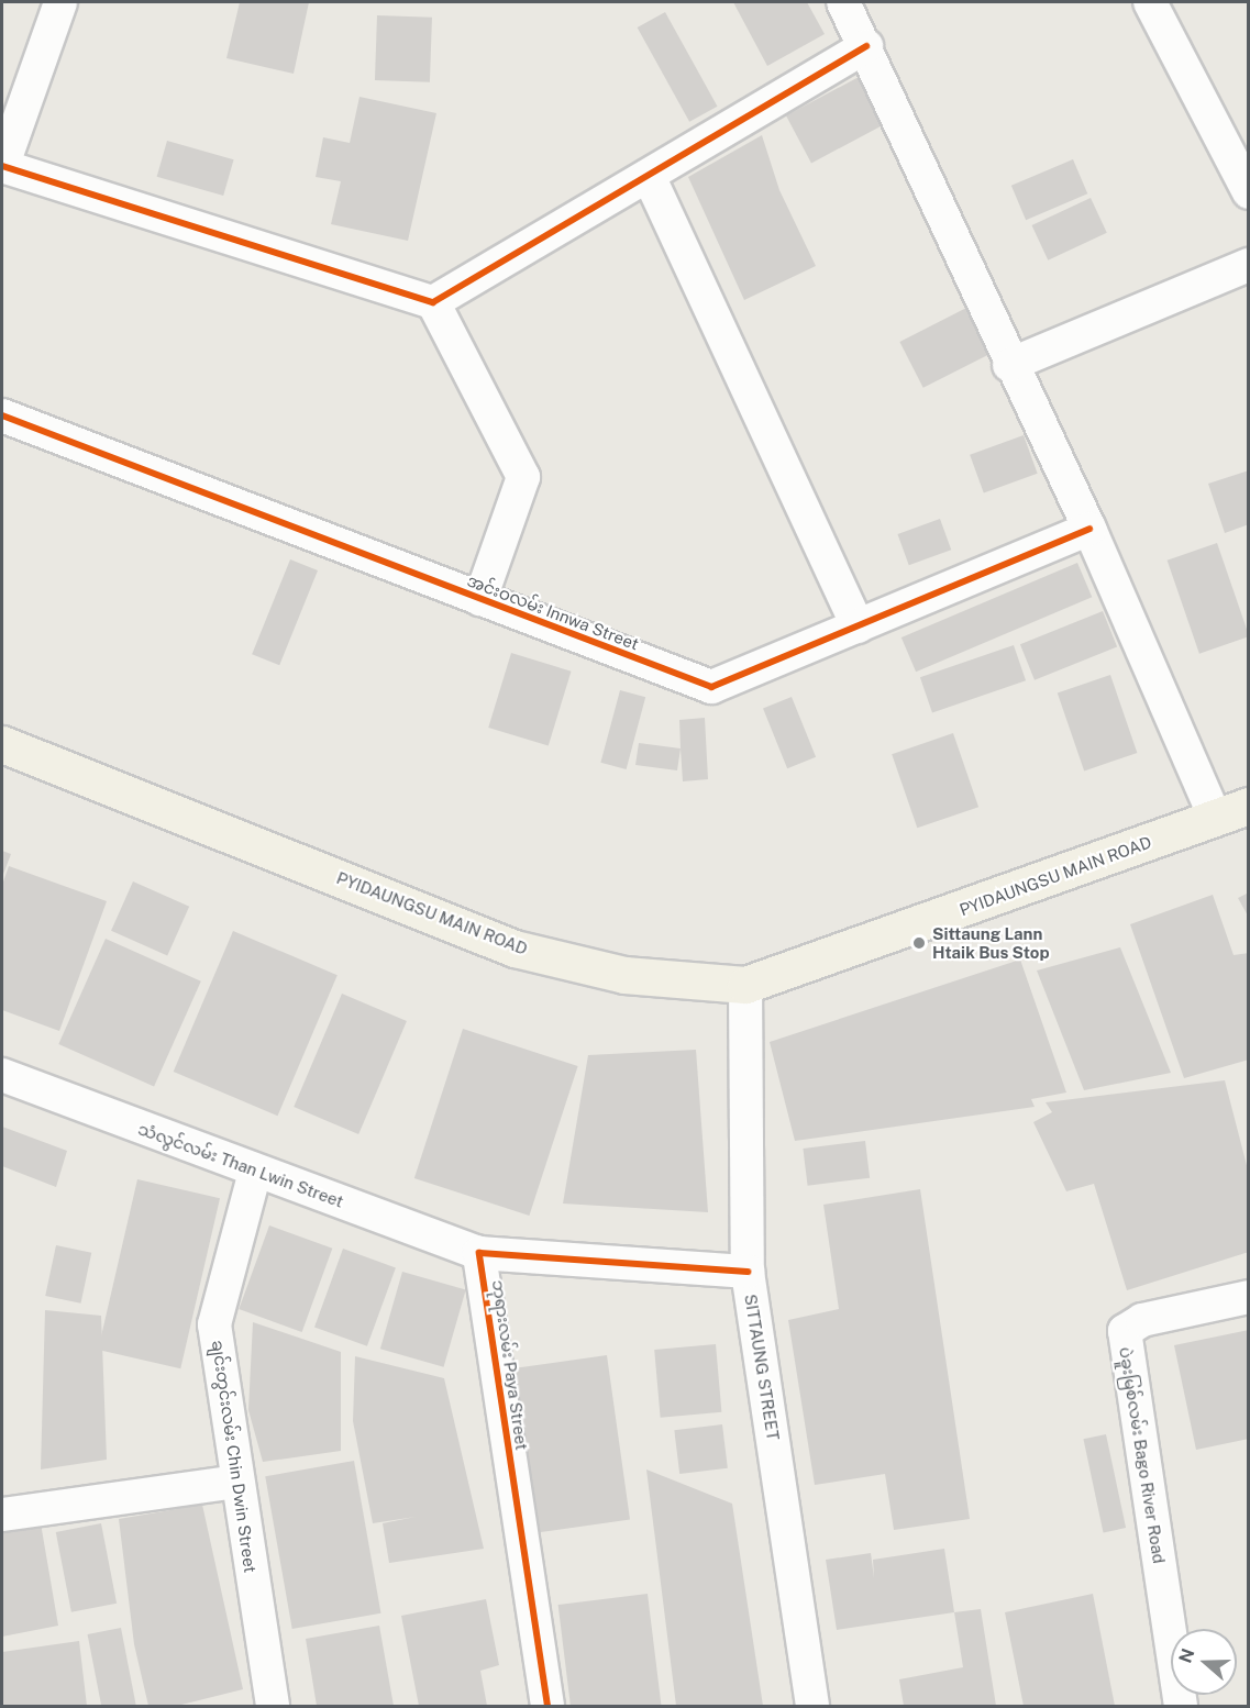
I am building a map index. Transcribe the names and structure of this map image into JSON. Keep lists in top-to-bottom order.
{
  "streets": {
    "main road": ["PYIDAUNGSU MAIN ROAD"],
    "street": [
      "အင်းဝလမ်း Innwa Street",
      "သံလွင်လမ်း Than Lwin Street",
      "ဘုရားလမ်း Paya Street",
      "SITTAUNG STREET",
      "ပဲခူးမြစ်လမ်း Bago River Road",
      "ချင်းတွင်းလမ်း Chin Dwin Street"
    ]
  },
  "crossings": [
    ["PYIDAUNGSU MAIN ROAD", "SITTAUNG STREET"],
    ["သံလွင်လမ်း Than Lwin Street", "ဘုရားလမ်း Paya Street"],
    ["သံလွင်လမ်း Than Lwin Street", "ချင်းတွင်းလမ်း Chin Dwin Street"],
    ["ဘုရားလမ်း Paya Street", "SITTAUNG STREET"]
  ],
  "places": ["Sittaung Lann Htaik Bus Stop"],
  "north": "left"
}
